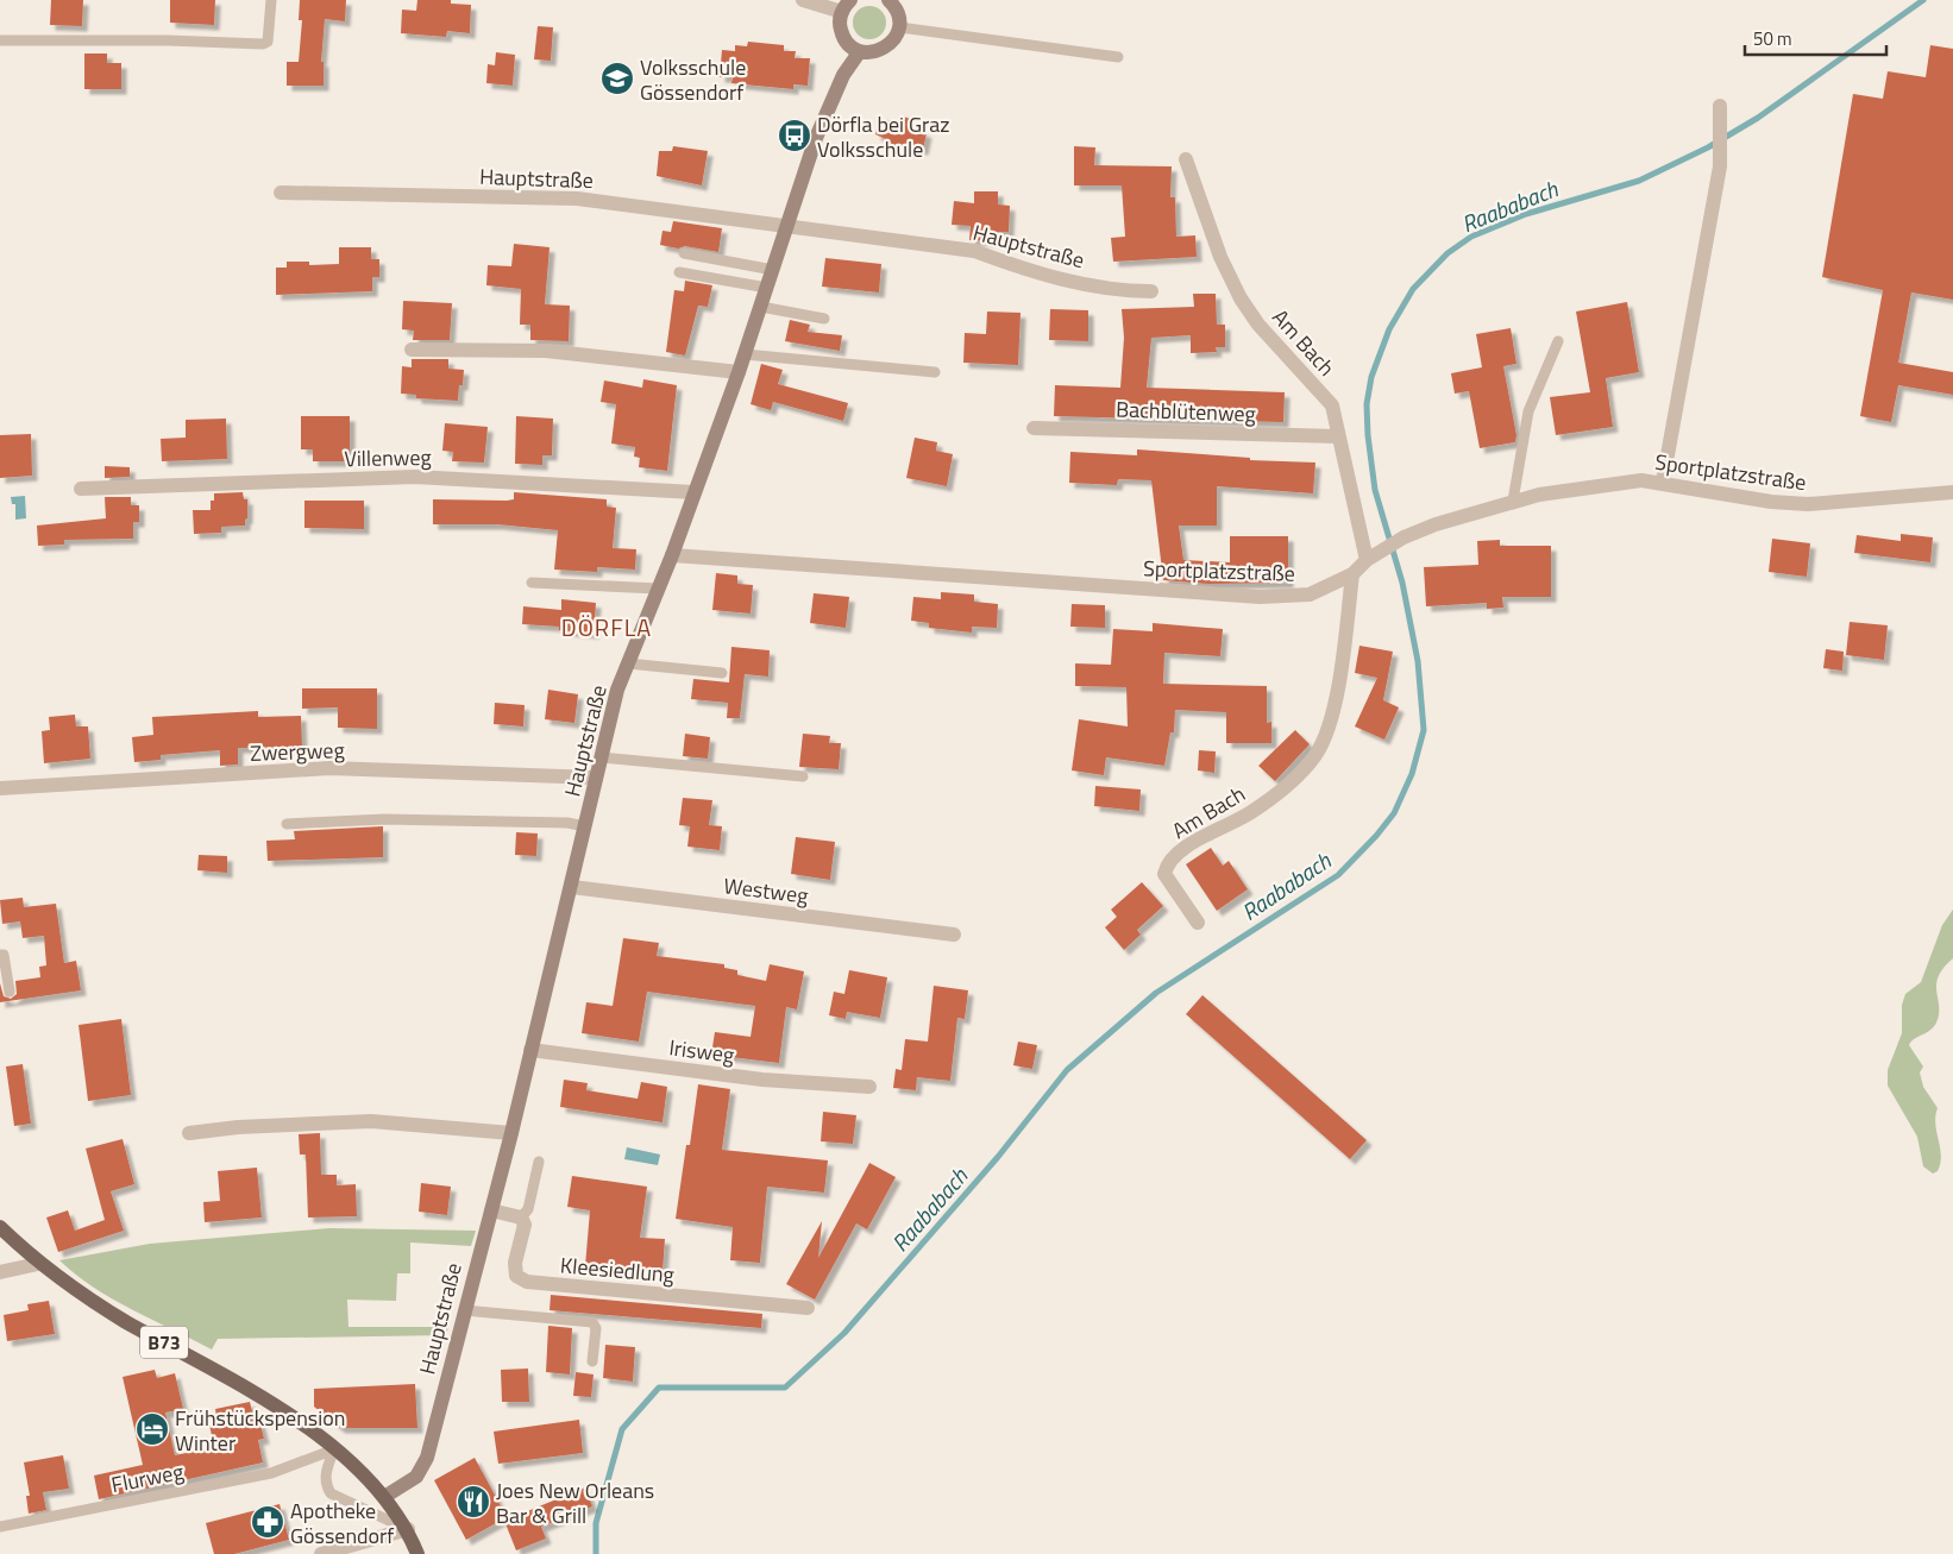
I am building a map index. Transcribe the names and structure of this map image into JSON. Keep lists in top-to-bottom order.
{
  "streets": {
    "main road": ["Hauptstraße", "B73"],
    "street": [
      "Am Bach",
      "Bachblütenweg",
      "Villenweg",
      "Sportplatzstraße",
      "Zwergweg",
      "Westweg",
      "Irisweg",
      "Kleesiedlung"
    ],
    "lane": ["Flurweg"]
  },
  "crossings": [
    ["Hauptstraße", "Villenweg"],
    ["Hauptstraße", "Sportplatzstraße"],
    ["Hauptstraße", "Zwergweg"],
    ["Hauptstraße", "Westweg"],
    ["Hauptstraße", "Irisweg"],
    ["Hauptstraße", "B73"],
    ["Am Bach", "Bachblütenweg"],
    ["Am Bach", "Sportplatzstraße"],
    ["B73", "Flurweg"]
  ],
  "districts": ["DÖRFLA"],
  "water": ["Raababach"],
  "places": {
    "school or university": ["Volksschule Gössendorf"],
    "bus stop": ["Dörfla bei Graz Volksschule"],
    "hotel": ["Frühstückspension Winter"],
    "restaurant": ["Joes New Orleans Bar & Grill"],
    "pharmacy": ["Apotheke Gössendorf"]
  },
  "scale_bar": "50 m"
}
